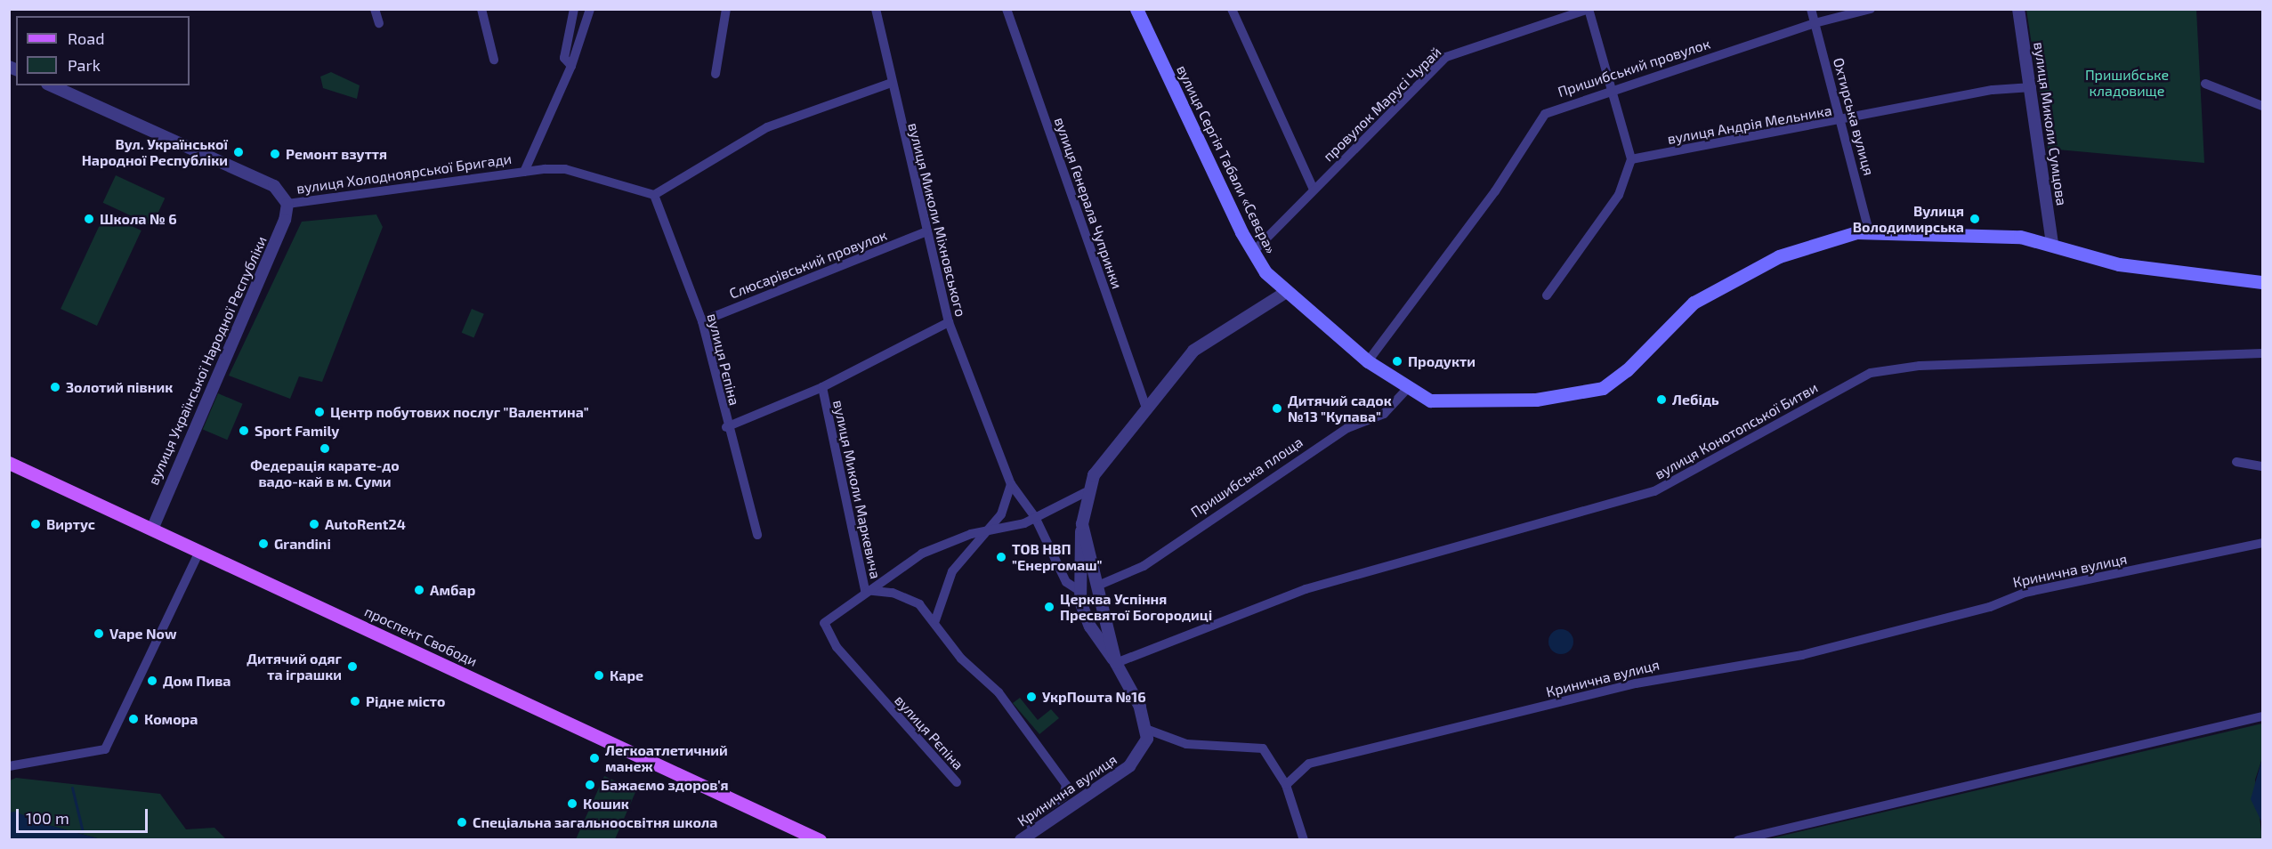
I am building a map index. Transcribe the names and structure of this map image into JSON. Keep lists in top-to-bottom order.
{
  "streets": {
    "main road": ["вулиця Сергія Табали «Сєвєра»", "проспект Свободи"],
    "street": [
      "Пришибський провулок",
      "провулок Марусі Чурай",
      "Охтирська вулиця",
      "вулиця Миколи Сумцова",
      "вулиця Андрія Мельника",
      "вулиця Холодноярської Бригади",
      "вулиця Генерала Чупринки",
      "вулиця Миколи Міхновського",
      "Слюсарівський провулок",
      "вулиця Рєпіна",
      "вулиця Української Народної Республіки",
      "вулиця Конотопської Битви",
      "Пришибська площа",
      "вулиця Миколи Маркевича",
      "Кринична вулиця"
    ]
  },
  "crossings": [
    ["Пришибський провулок", "Охтирська вулиця"],
    ["Пришибський провулок", "вулиця Сергія Табали «Сєвєра»"],
    ["провулок Марусі Чурай", "вулиця Сергія Табали «Сєвєра»"],
    ["Охтирська вулиця", "вулиця Андрія Мельника"],
    ["Охтирська вулиця", "вулиця Сергія Табали «Сєвєра»"],
    ["вулиця Миколи Сумцова", "вулиця Андрія Мельника"],
    ["вулиця Миколи Сумцова", "вулиця Сергія Табали «Сєвєра»"],
    ["вулиця Сергія Табали «Сєвєра»", "Пришибська площа"],
    ["вулиця Холодноярської Бригади", "вулиця Української Народної Республіки"],
    ["вулиця Миколи Міхновського", "Слюсарівський провулок"],
    ["Слюсарівський провулок", "вулиця Рєпіна"],
    ["вулиця Рєпіна", "вулиця Миколи Маркевича"],
    ["вулиця Української Народної Республіки", "проспект Свободи"],
    ["вулиця Миколи Маркевича", "Кринична вулиця"]
  ],
  "parks": ["Пришибське кладовище"],
  "places": [
    "Вул. Української Народної Республіки",
    "Ремонт взуття",
    "Школа № 6",
    "Вулиця Володимирська",
    "Продукти",
    "Золотий півник",
    "Лебідь",
    "Дитячий садок №13 \"Купава\"",
    "Центр побутових послуг \"Валентина\"",
    "Sport Family",
    "Федерація карате-до вадо-кай в м. Суми",
    "Виртус",
    "AutoRent24",
    "Grandini",
    "ТОВ НВП \"Енергомаш\"",
    "Амбар",
    "Церква Успіння Пресвятої Богородиці",
    "Vape Now",
    "Дитячий одяг та іграшки",
    "Каре",
    "Дом Пива",
    "УкрПошта №16",
    "Рідне місто",
    "Комора",
    "Легкоатлетичний манеж",
    "Бажаємо здоров'я",
    "Кошик",
    "Спеціальна загальноосвітня школа"
  ],
  "legend": ["Road", "Park"],
  "scale_bar": "100 m"
}
